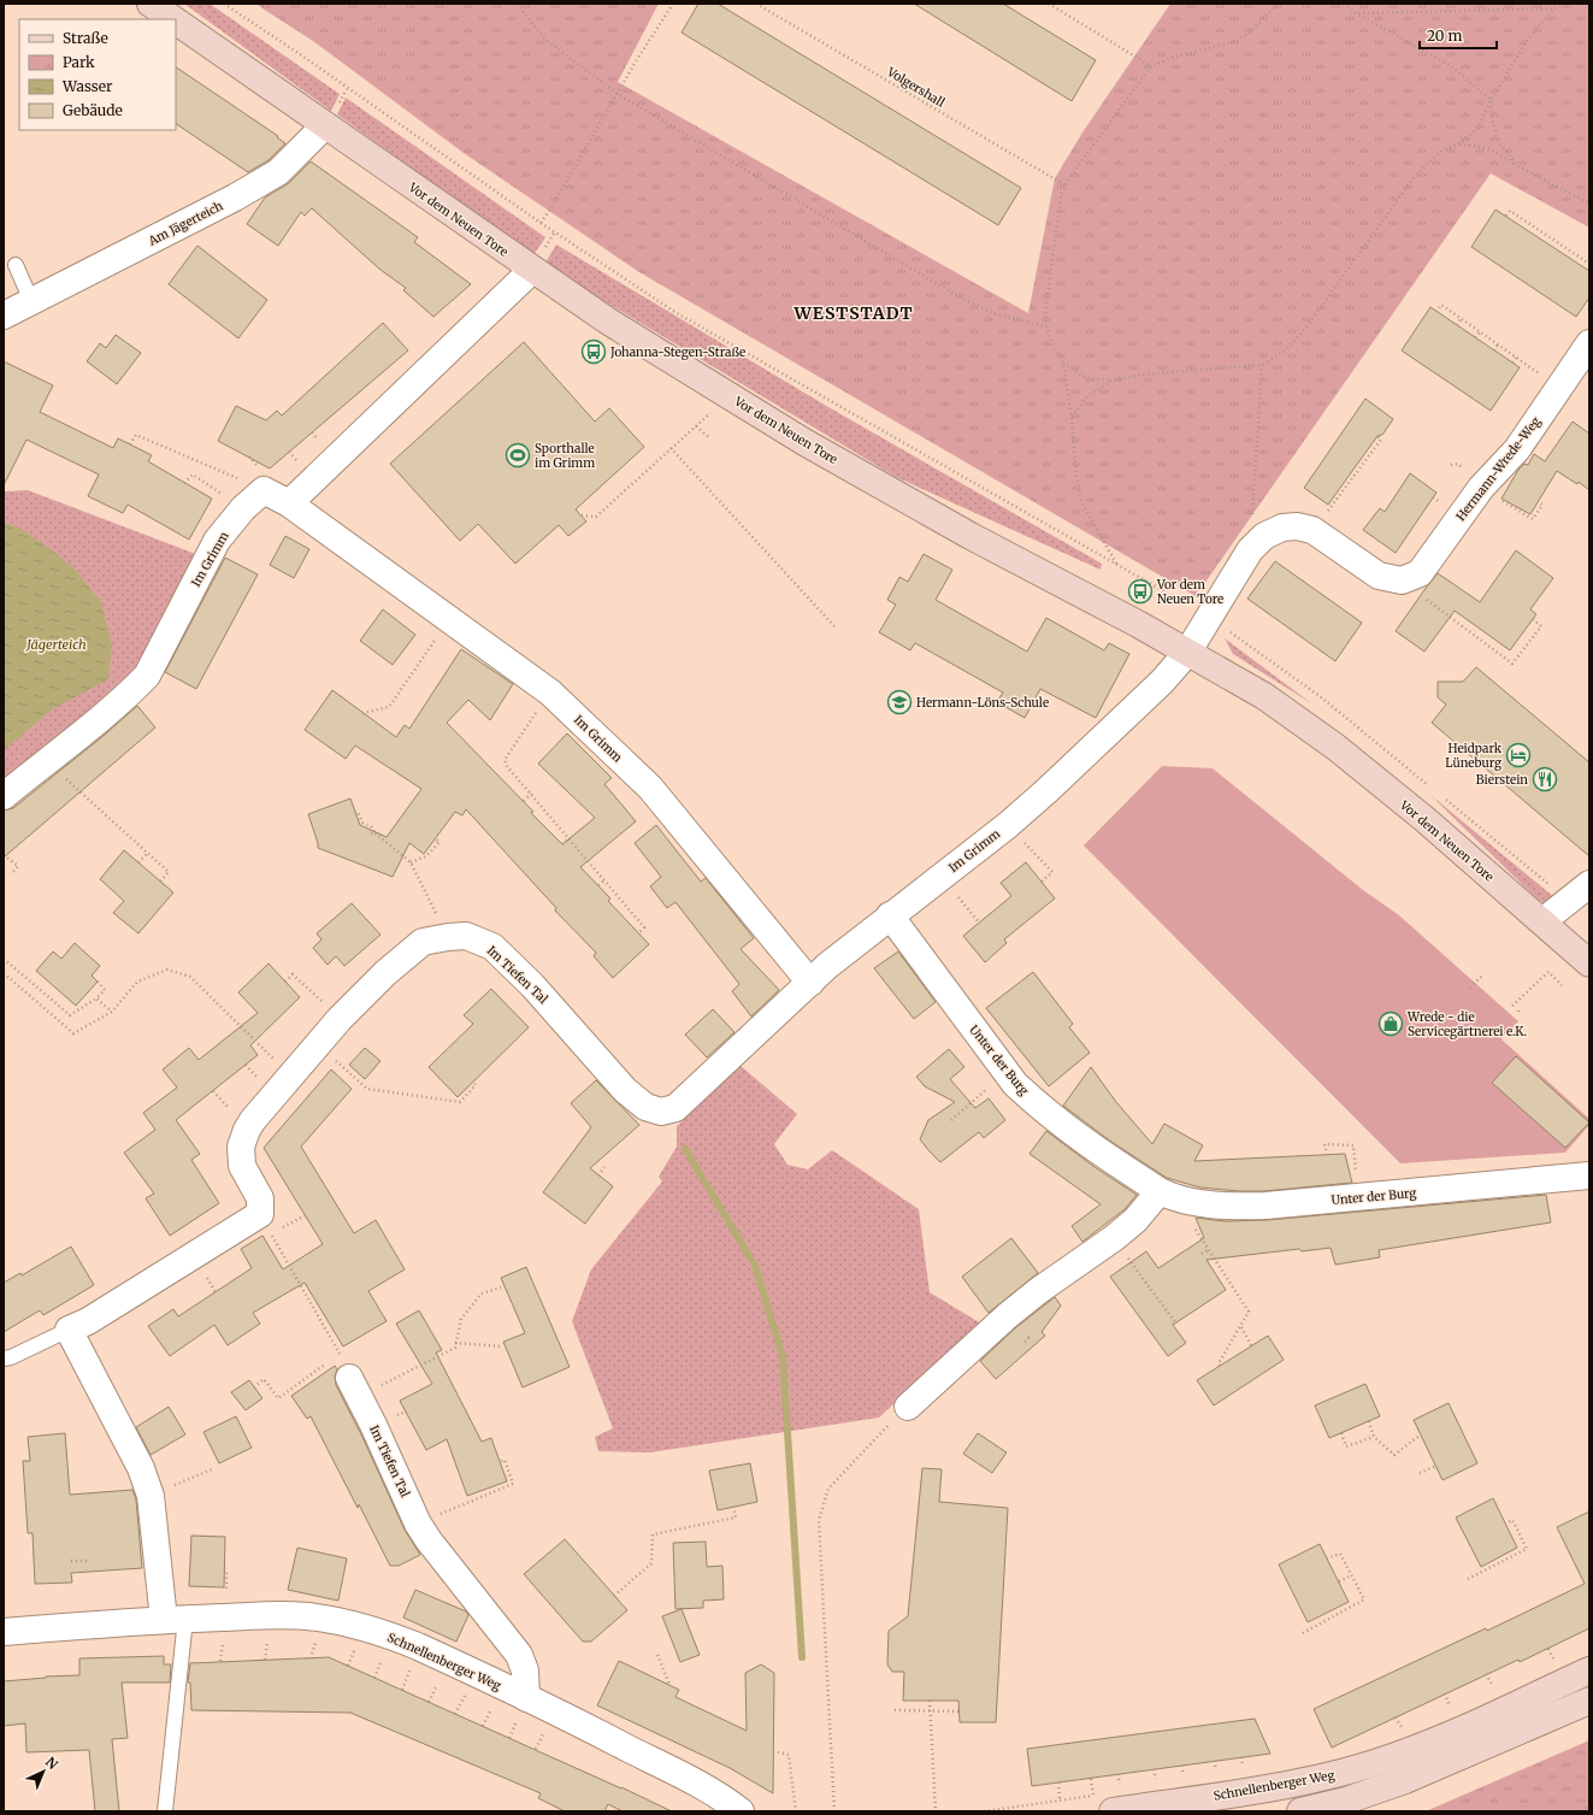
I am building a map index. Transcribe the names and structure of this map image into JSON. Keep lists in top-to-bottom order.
{
  "streets": {
    "main road": ["Vor dem Neuen Tore", "Schnellenberger Weg"],
    "street": [
      "Am Jägerteich",
      "Hermann-Wrede-Weg",
      "Im Grimm",
      "Im Tiefen Tal",
      "Unter der Burg"
    ],
    "path": ["Volgershall"]
  },
  "crossings": [
    ["Vor dem Neuen Tore", "Am Jägerteich"],
    ["Vor dem Neuen Tore", "Im Grimm"],
    ["Im Grimm", "Im Tiefen Tal"],
    ["Im Grimm", "Unter der Burg"],
    ["Im Tiefen Tal", "Schnellenberger Weg"]
  ],
  "districts": ["WESTSTADT"],
  "water": ["Jägerteich"],
  "places": {
    "bus stop": ["Johanna-Stegen-Straße", "Vor dem Neuen Tore"],
    "sports": ["Sporthalle im Grimm"],
    "school or university": ["Hermann-Löns-Schule"],
    "hotel": ["Heidpark Lüneburg"],
    "restaurant": ["Bierstein"],
    "shop": ["Wrede - die Servicegärtnerei e.K."]
  },
  "legend": [
    "Straße",
    "Park",
    "Wasser",
    "Gebäude"
  ],
  "scale_bar": "20 m",
  "north": "top right"
}
